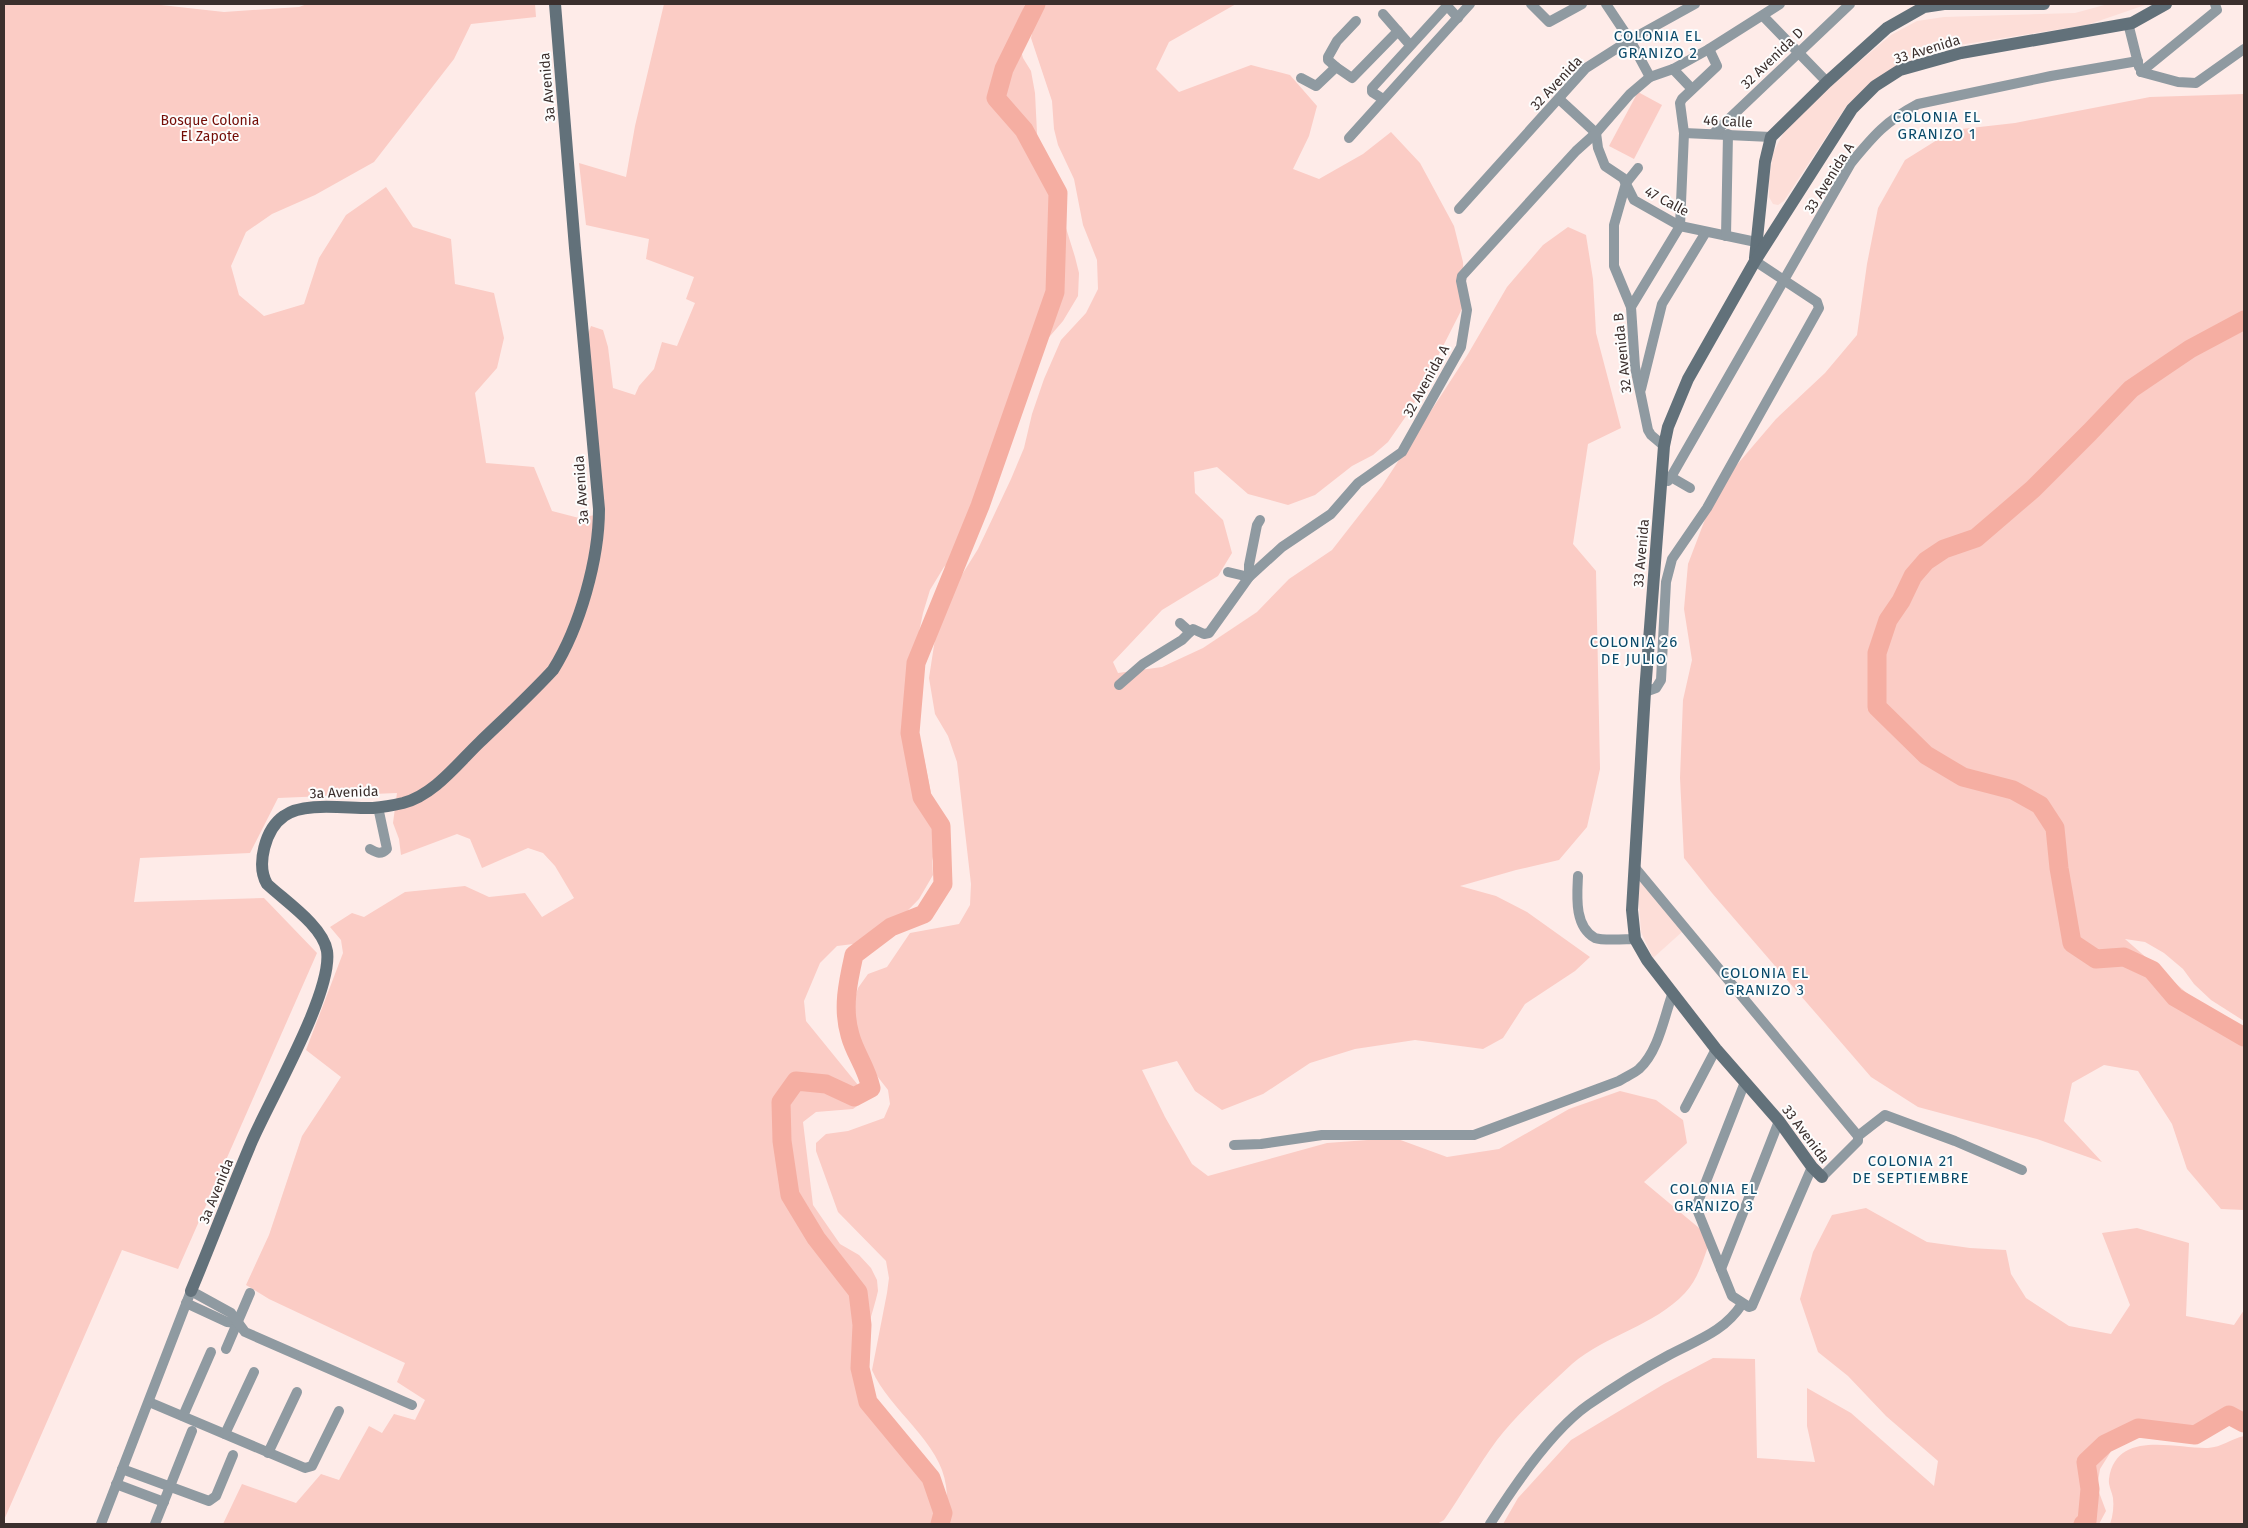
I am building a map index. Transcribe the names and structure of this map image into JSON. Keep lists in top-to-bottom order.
{
  "streets": {
    "street": [
      "33 Avenida",
      "32 Avenida D",
      "32 Avenida",
      "3a Avenida",
      "46 Calle",
      "33 Avenida A",
      "47 Calle",
      "32 Avenida B",
      "32 Avenida A"
    ]
  },
  "crossings": [
    ["33 Avenida", "46 Calle"],
    ["33 Avenida", "33 Avenida A"],
    ["33 Avenida", "47 Calle"],
    ["33 Avenida", "32 Avenida B"],
    ["32 Avenida D", "46 Calle"],
    ["47 Calle", "32 Avenida B"],
    ["47 Calle", "32 Avenida A"]
  ],
  "districts": [
    "COLONIA EL GRANIZO 2",
    "COLONIA EL GRANIZO 1",
    "COLONIA 26 DE JULIO",
    "COLONIA EL GRANIZO 3",
    "COLONIA 21 DE SEPTIEMBRE",
    "COLONIA EL GRANIZO 3"
  ],
  "parks": ["Bosque Colonia El Zapote"]
}
